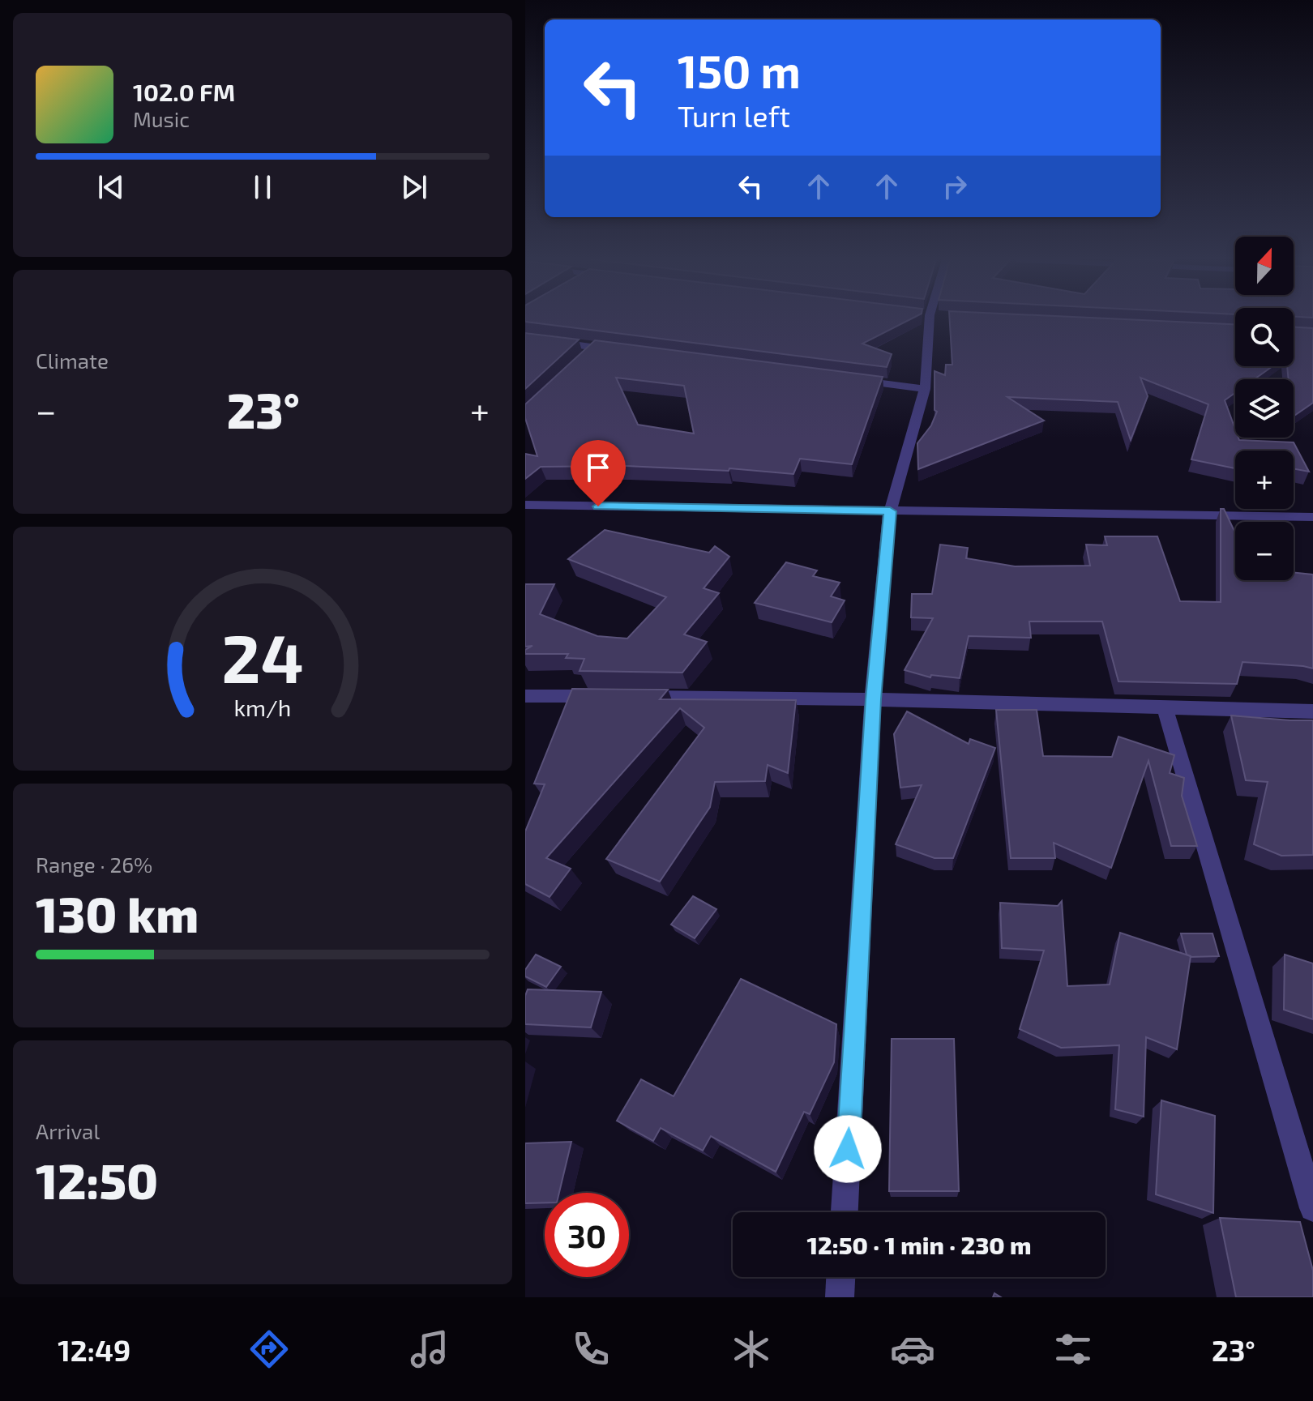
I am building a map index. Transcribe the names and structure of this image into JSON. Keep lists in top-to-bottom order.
{
  "north": "top",
  "page": {
    "turn": ["150 m", "Turn left"],
    "song": ["102.0 FM", "Music"],
    "map_buttons": ["+", "−"],
    "tile": [
      "Climate",
      ["Range · 26%", "130 km"],
      ["Arrival", "12:50"]
    ],
    "heat": ["−", "23°", "+"],
    "limit": "30",
    "trip": "12:50 · 1 min · 230 m",
    "tabs": ["12:49", "23°"],
    "gauge": ["24", "km/h"]
  }
}
